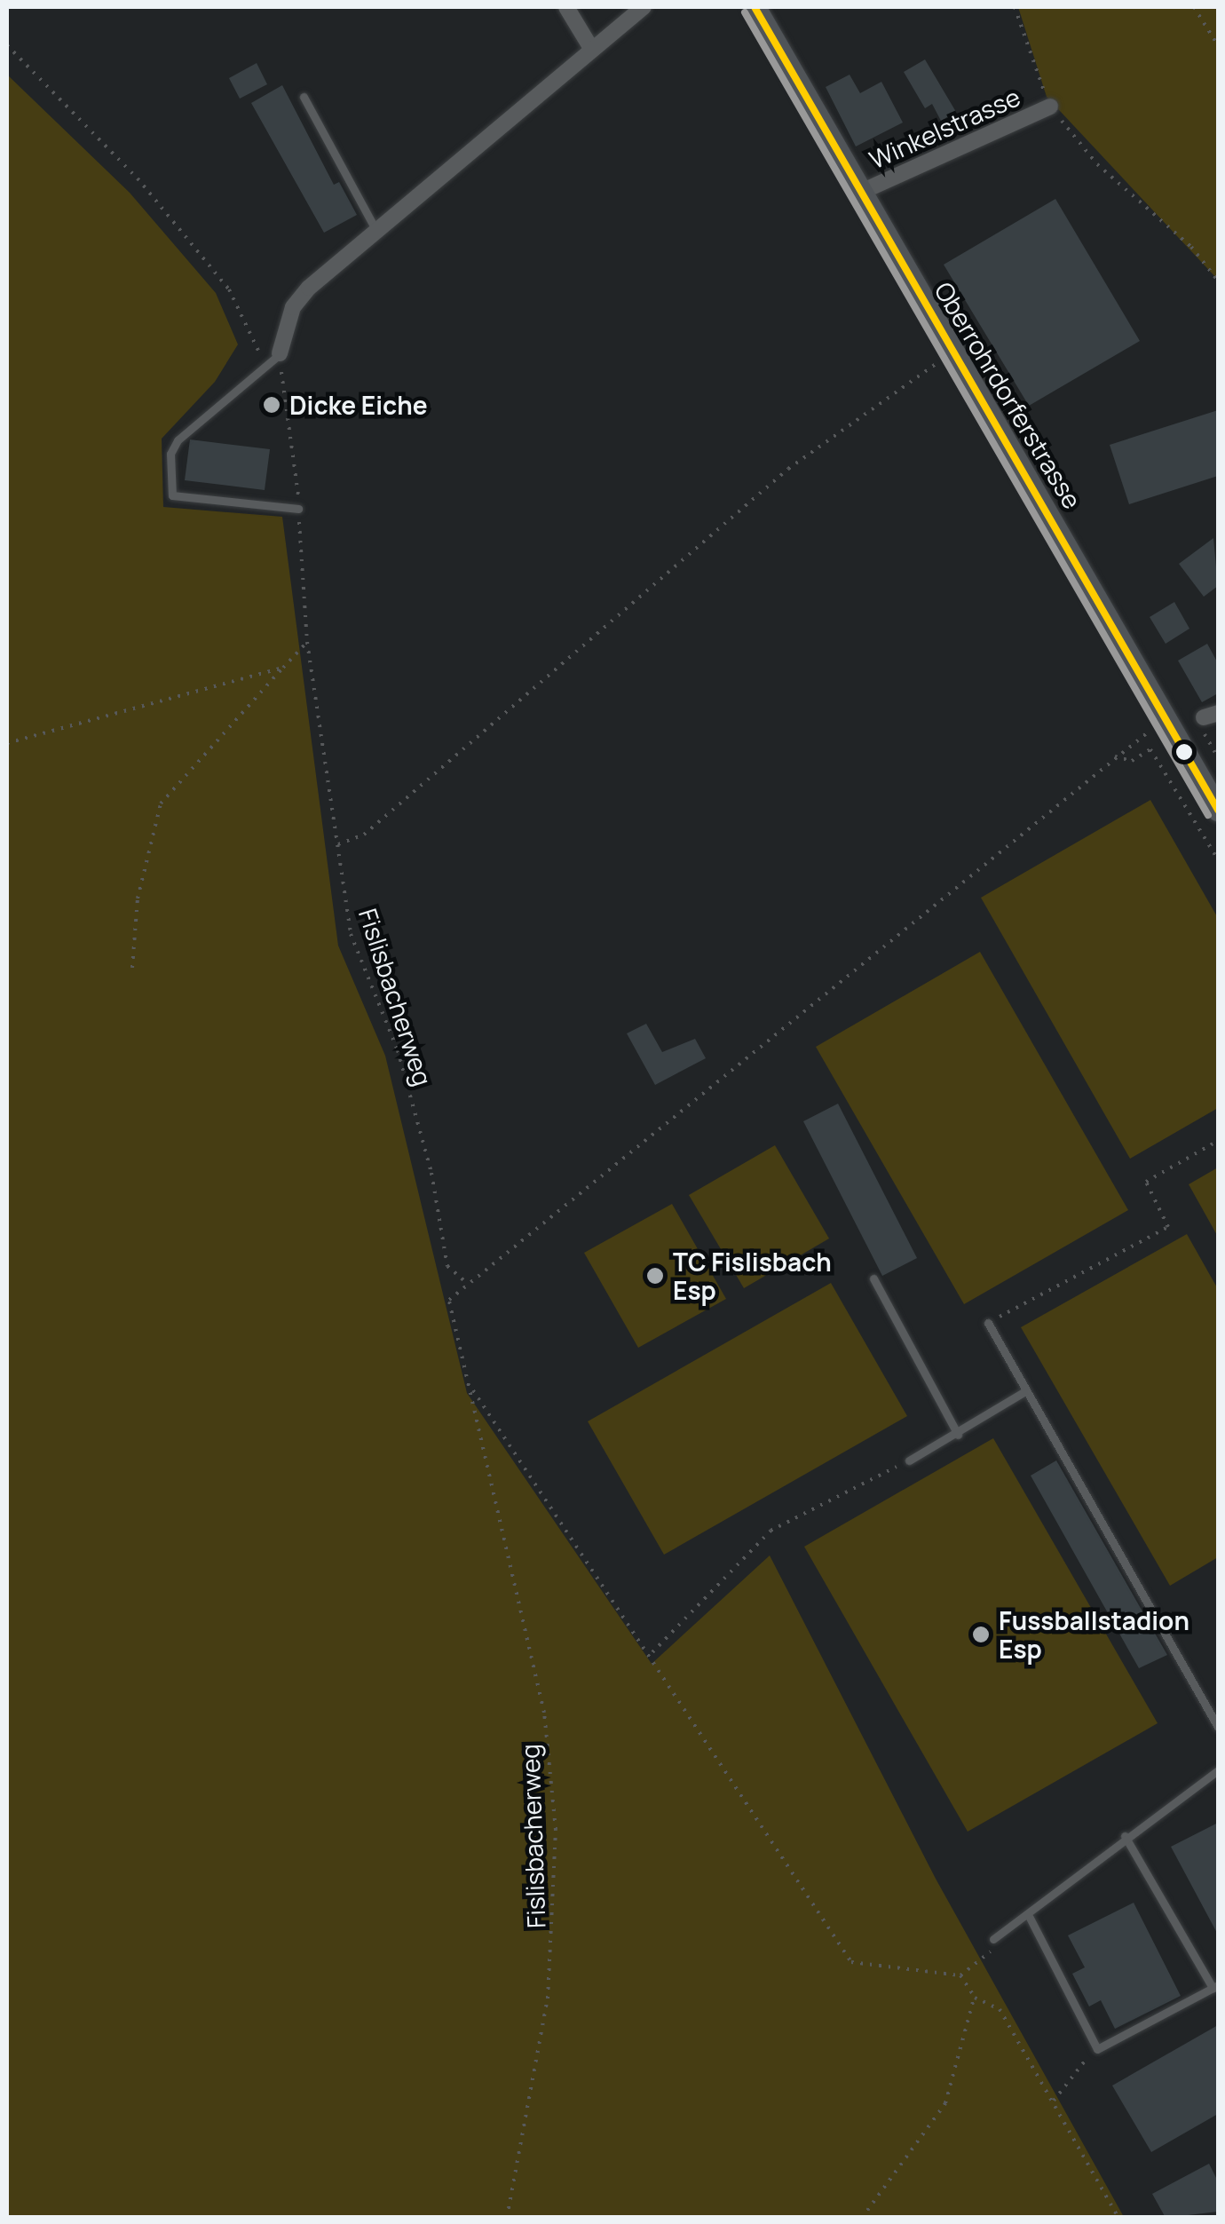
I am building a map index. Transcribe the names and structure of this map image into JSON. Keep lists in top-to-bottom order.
{
  "streets": {
    "main road": ["Oberrohrdorferstrasse"],
    "street": ["Winkelstrasse"],
    "path": ["Fislisbacherweg"]
  },
  "crossings": [
    ["Winkelstrasse", "Oberrohrdorferstrasse"]
  ],
  "places": ["Dicke Eiche", "TC Fislisbach Esp", "Fussballstadion Esp"]
}
